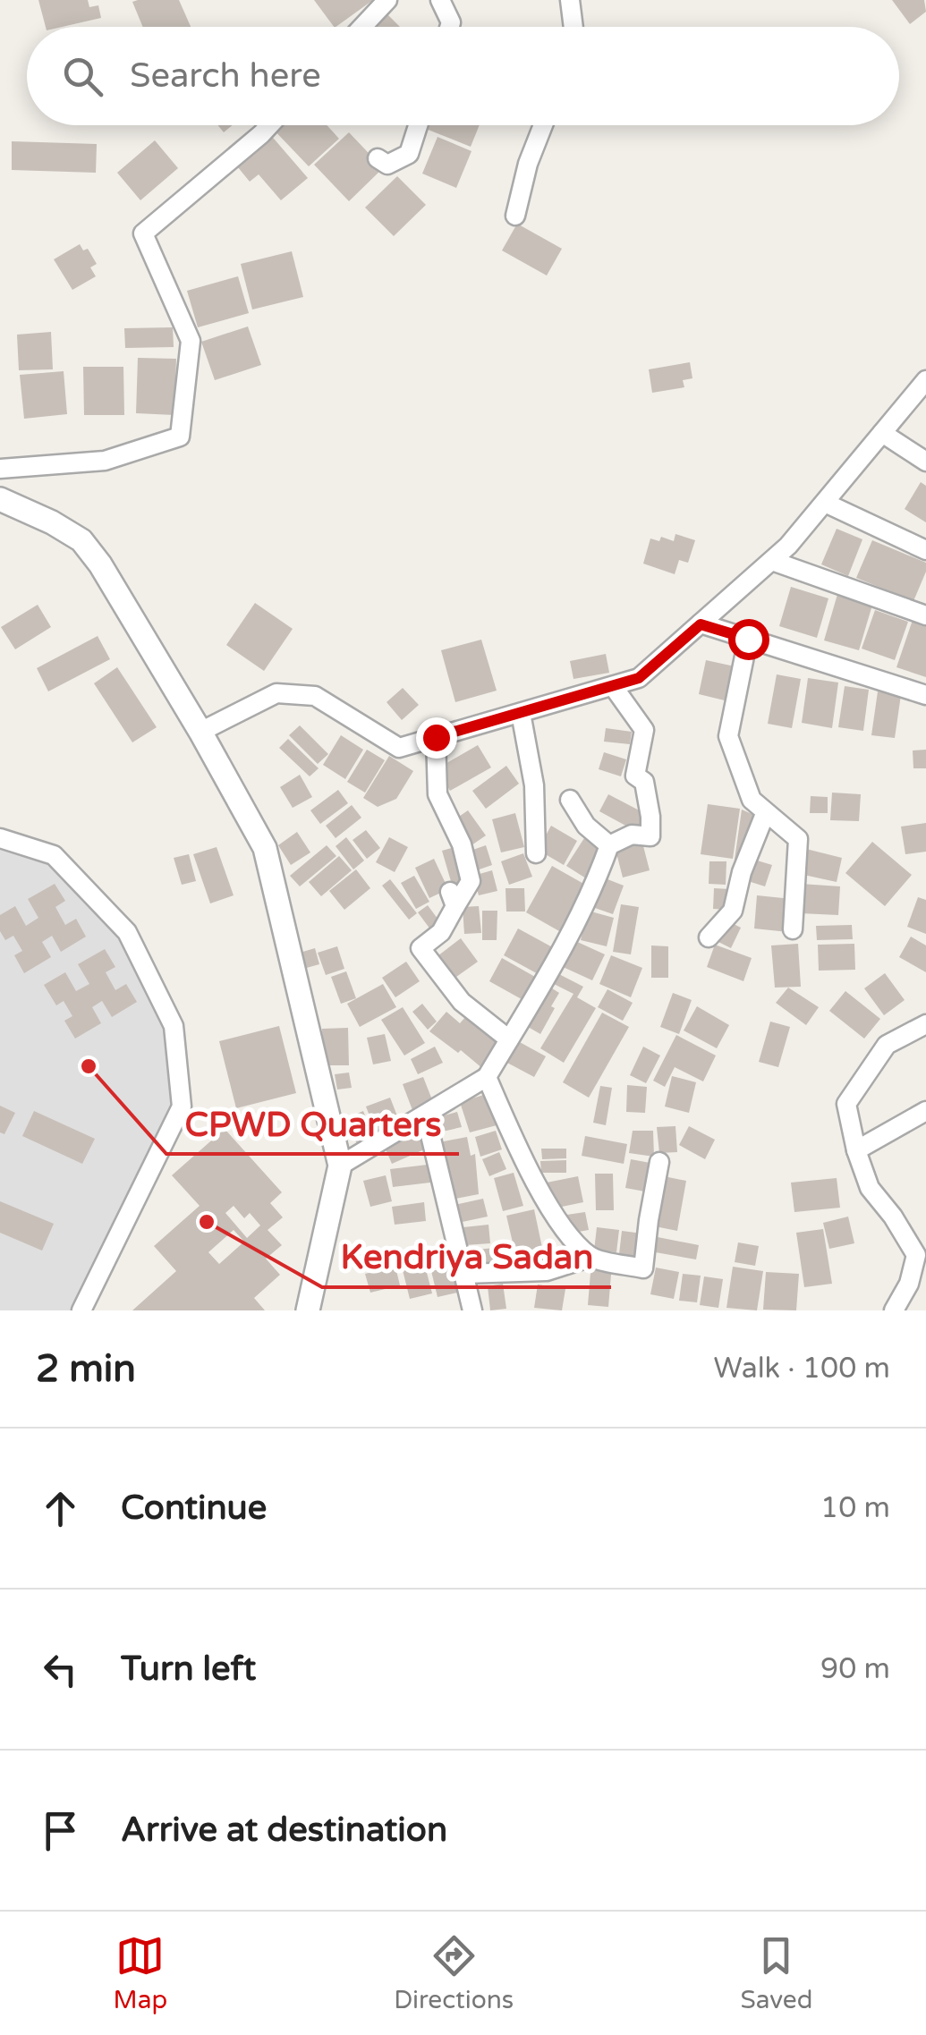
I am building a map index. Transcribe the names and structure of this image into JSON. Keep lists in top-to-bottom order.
{
  "places": ["CPWD Quarters", "Kendriya Sadan"],
  "page": {
    "search": "Search here",
    "heading": ["2 min", "Walk · 100 m"],
    "list": [
      ["Continue", "10 m"],
      ["Turn left", "90 m"],
      "Arrive at destination"
    ],
    "nav": ["Map", "Directions", "Saved"]
  }
}
